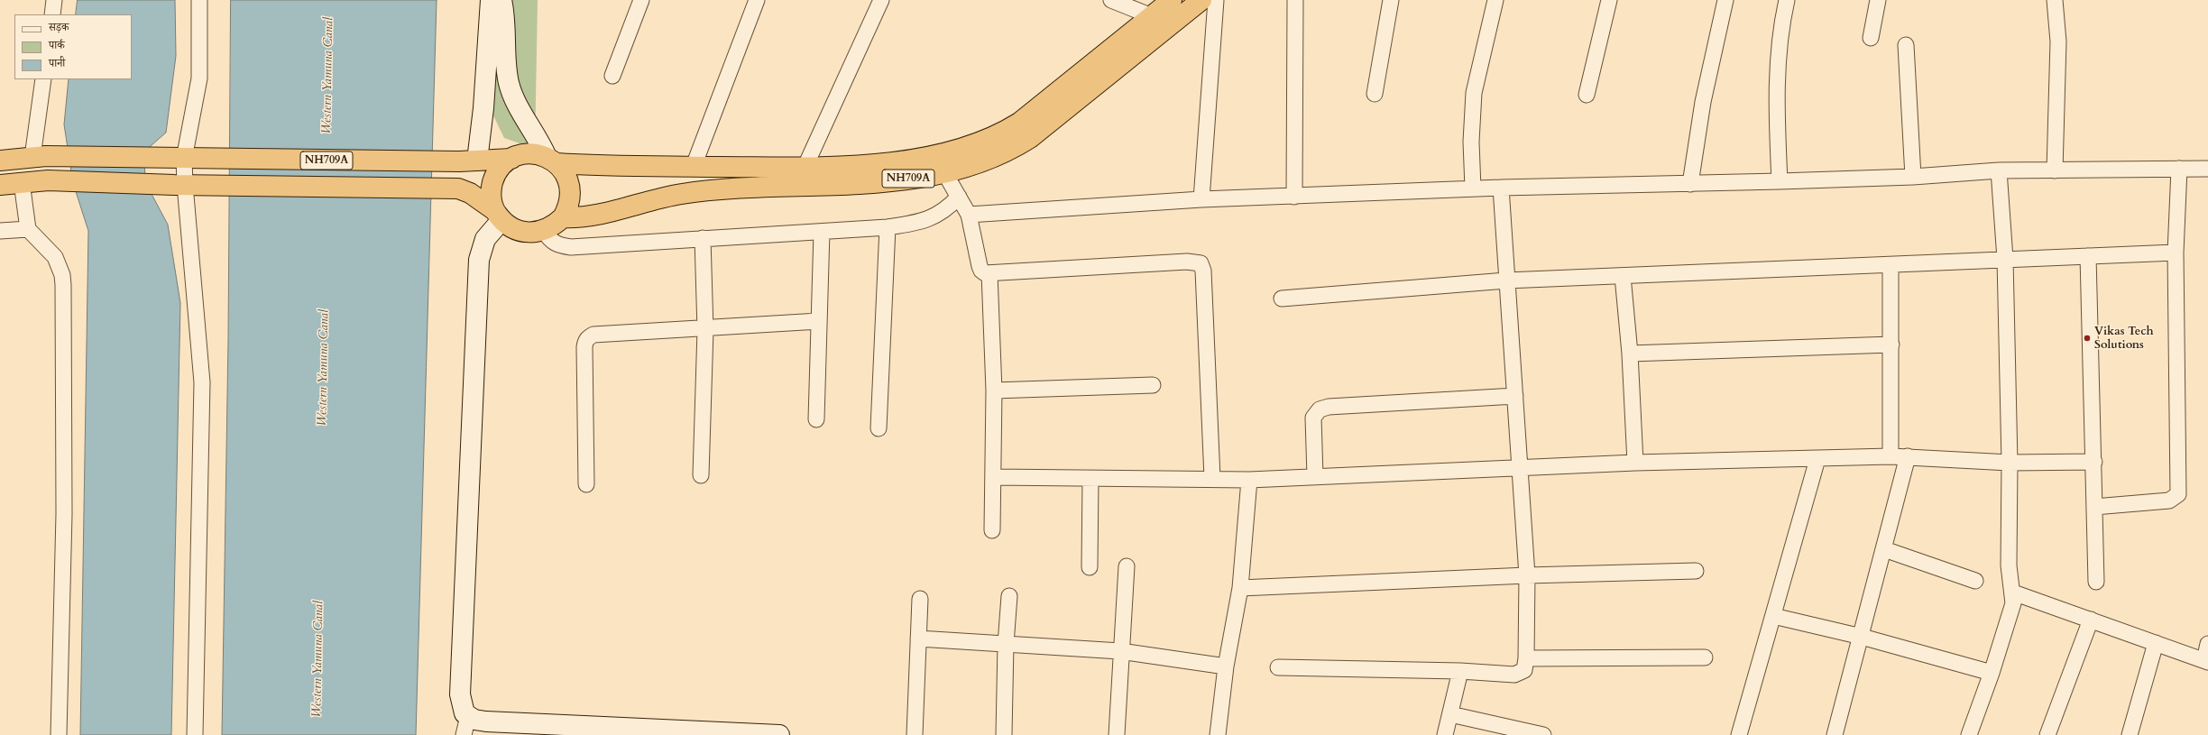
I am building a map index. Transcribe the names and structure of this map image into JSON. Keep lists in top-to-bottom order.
{
  "streets": {
    "highway": ["NH709A"]
  },
  "water": ["Western Yamuna Canal"],
  "places": ["Vikas Tech Solutions"],
  "legend": ["सड़क", "पार्क", "पानी"]
}
